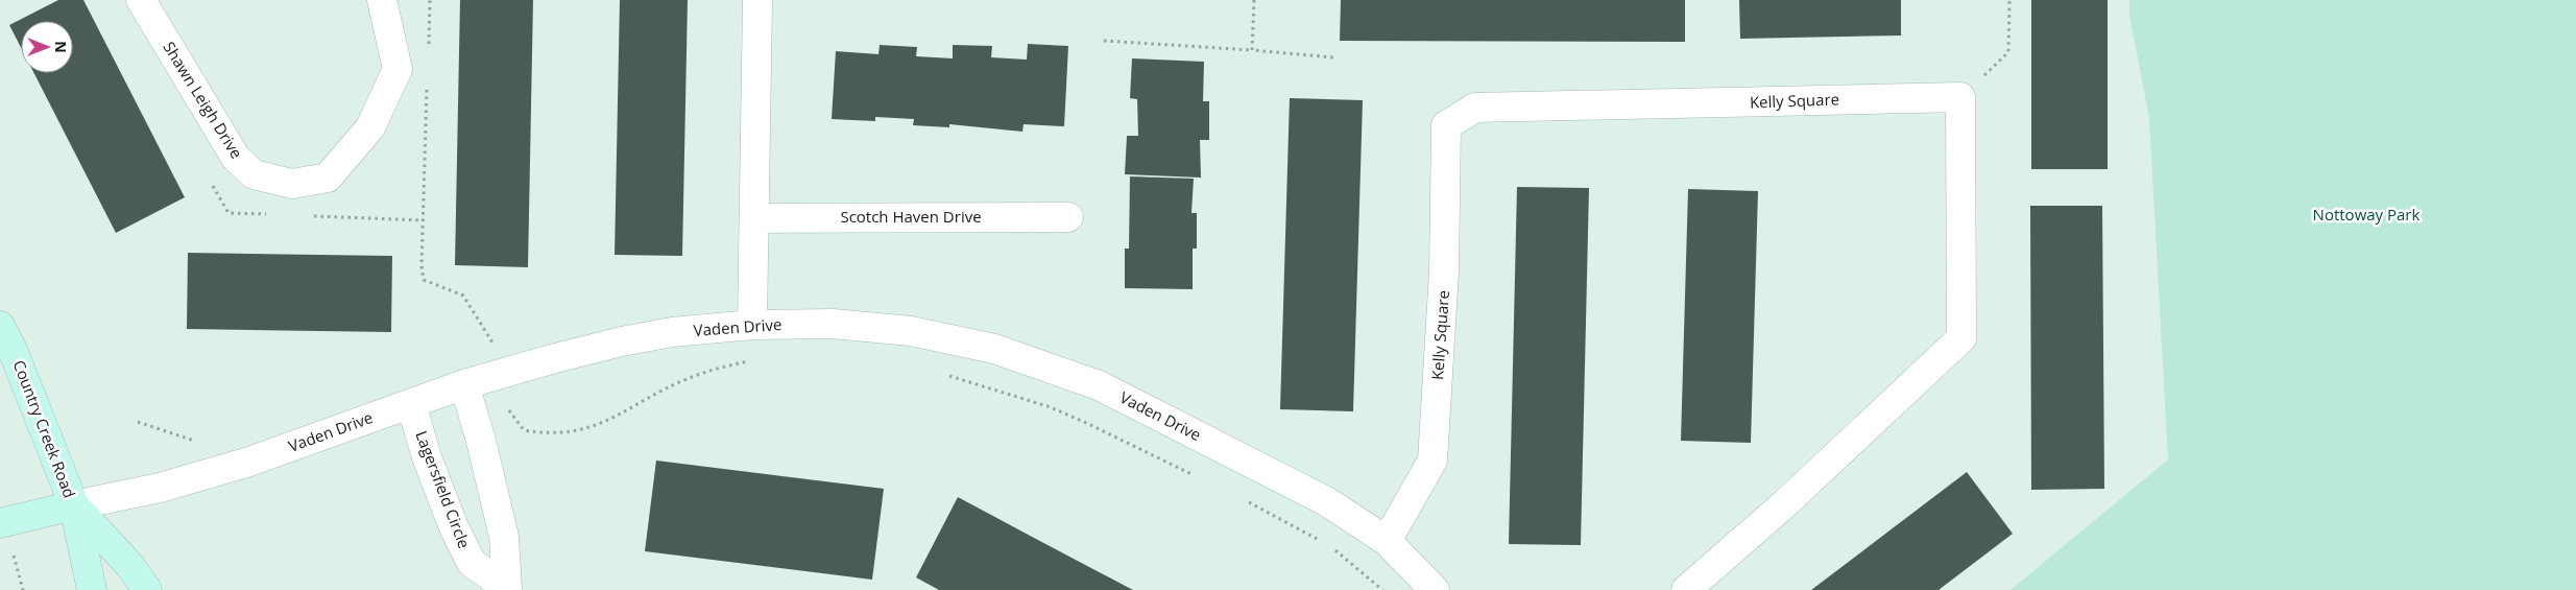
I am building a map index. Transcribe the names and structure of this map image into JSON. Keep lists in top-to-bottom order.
{
  "streets": {
    "street": [
      "Shawn Leigh Drive",
      "Kelly Square",
      "Scotch Haven Drive",
      "Vaden Drive",
      "Country Creek Road",
      "Lagersfield Circle"
    ]
  },
  "crossings": [
    ["Kelly Square", "Vaden Drive"],
    ["Vaden Drive", "Country Creek Road"],
    ["Vaden Drive", "Lagersfield Circle"]
  ],
  "parks": ["Nottoway Park"],
  "north": "right"
}
